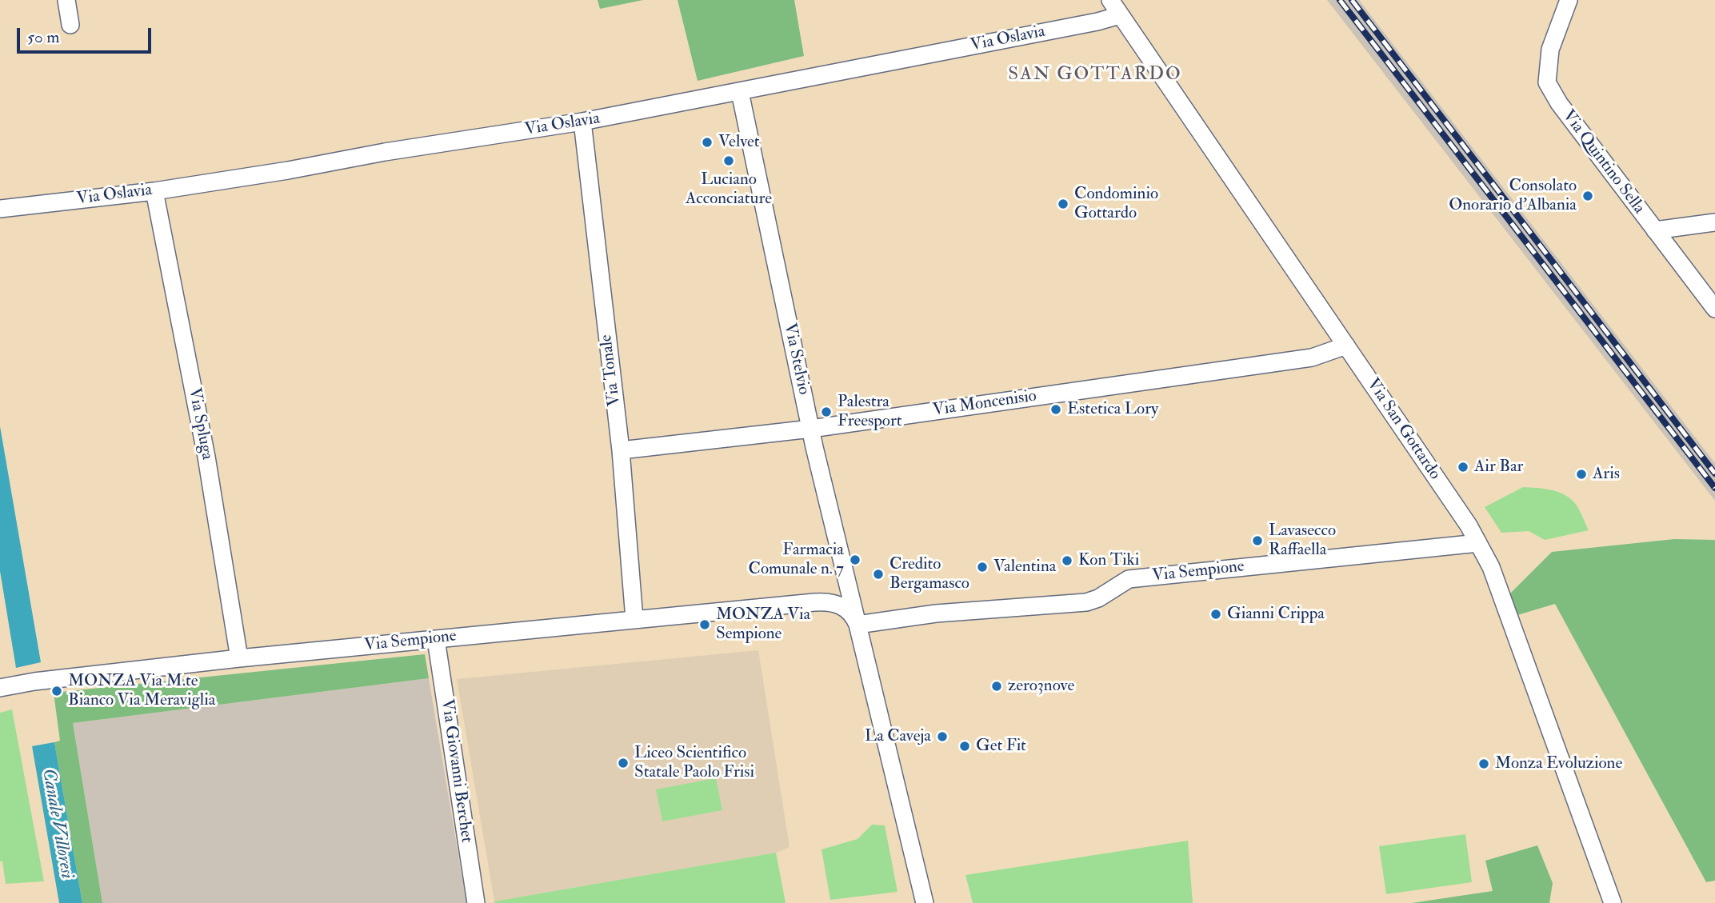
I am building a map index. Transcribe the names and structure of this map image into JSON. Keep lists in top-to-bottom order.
{
  "streets": {
    "street": [
      "Via Oslavia",
      "Via Quintino Sella",
      "Via Stelvio",
      "Via Tonale",
      "Via Moncenisio",
      "Via Spluga",
      "Via San Gottardo",
      "Via Sempione",
      "Via Giovanni Berchet"
    ]
  },
  "crossings": [
    ["Via Oslavia", "Via Stelvio"],
    ["Via Oslavia", "Via Tonale"],
    ["Via Oslavia", "Via Spluga"],
    ["Via Oslavia", "Via San Gottardo"],
    ["Via Stelvio", "Via Moncenisio"],
    ["Via Stelvio", "Via Sempione"],
    ["Via Tonale", "Via Moncenisio"],
    ["Via Tonale", "Via Sempione"],
    ["Via Moncenisio", "Via San Gottardo"],
    ["Via Spluga", "Via Sempione"],
    ["Via San Gottardo", "Via Sempione"],
    ["Via Sempione", "Via Giovanni Berchet"]
  ],
  "districts": ["SAN GOTTARDO"],
  "water": ["Canale Villoresi"],
  "places": [
    "Velvet",
    "Luciano Acconciature",
    "Consolato Onorario d'Albania",
    "Condominio Gottardo",
    "Estetica Lory",
    "Palestra Freesport",
    "Air Bar",
    "Aris",
    "Lavasecco Raffaella",
    "Farmacia Comunale n. 7",
    "Kon Tiki",
    "Valentina",
    "Credito Bergamasco",
    "Gianni Crippa",
    "MONZA Via Sempione",
    "zero3nove",
    "MONZA Via M.te Bianco Via Meraviglia",
    "La Caveja",
    "Get Fit",
    "Liceo Scientifico Statale Paolo Frisi",
    "Monza Evoluzione"
  ],
  "scale_bar": "50 m"
}
